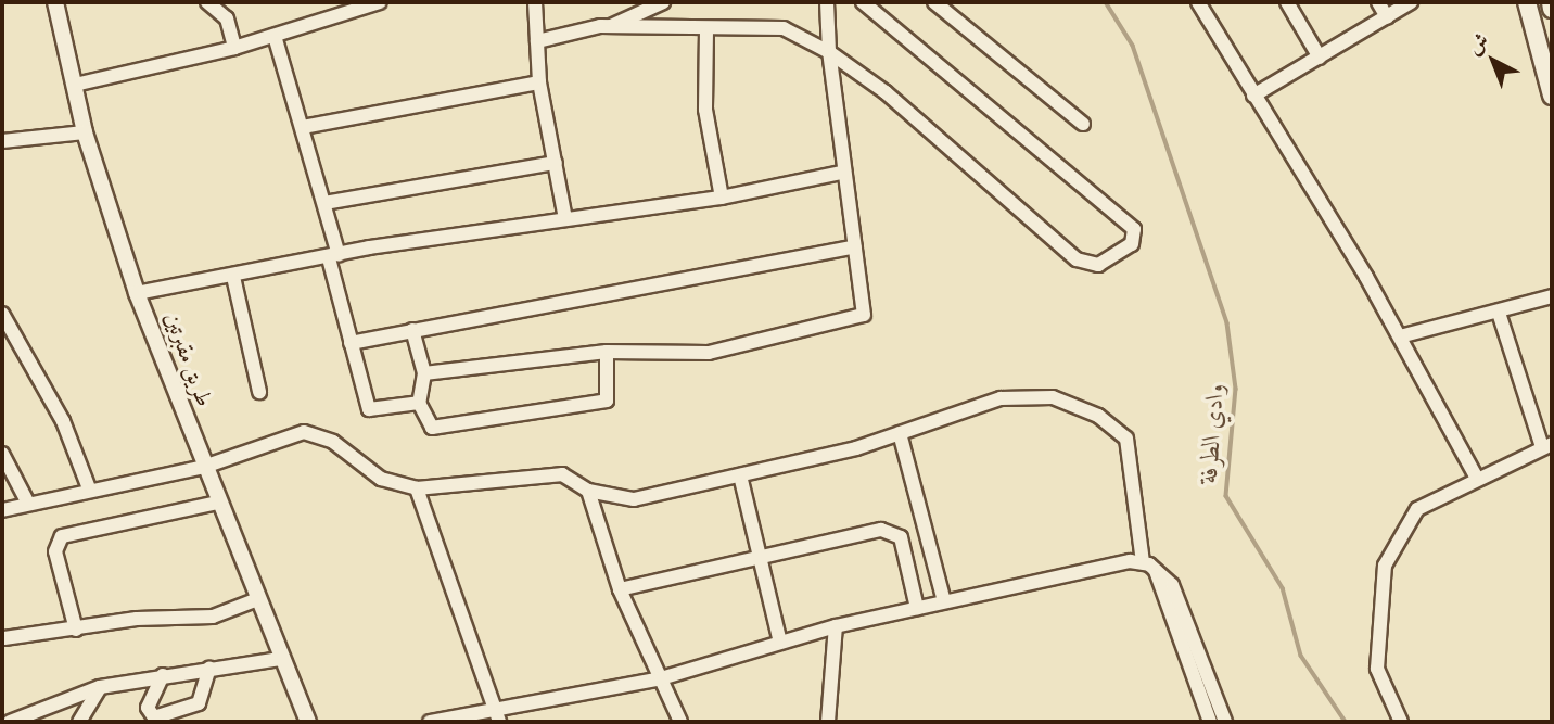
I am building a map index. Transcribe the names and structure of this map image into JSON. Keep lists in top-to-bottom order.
{
  "streets": {
    "street": ["طريق مقبرتين"]
  },
  "water": ["وادي الطرفة"],
  "north": "top left"
}
